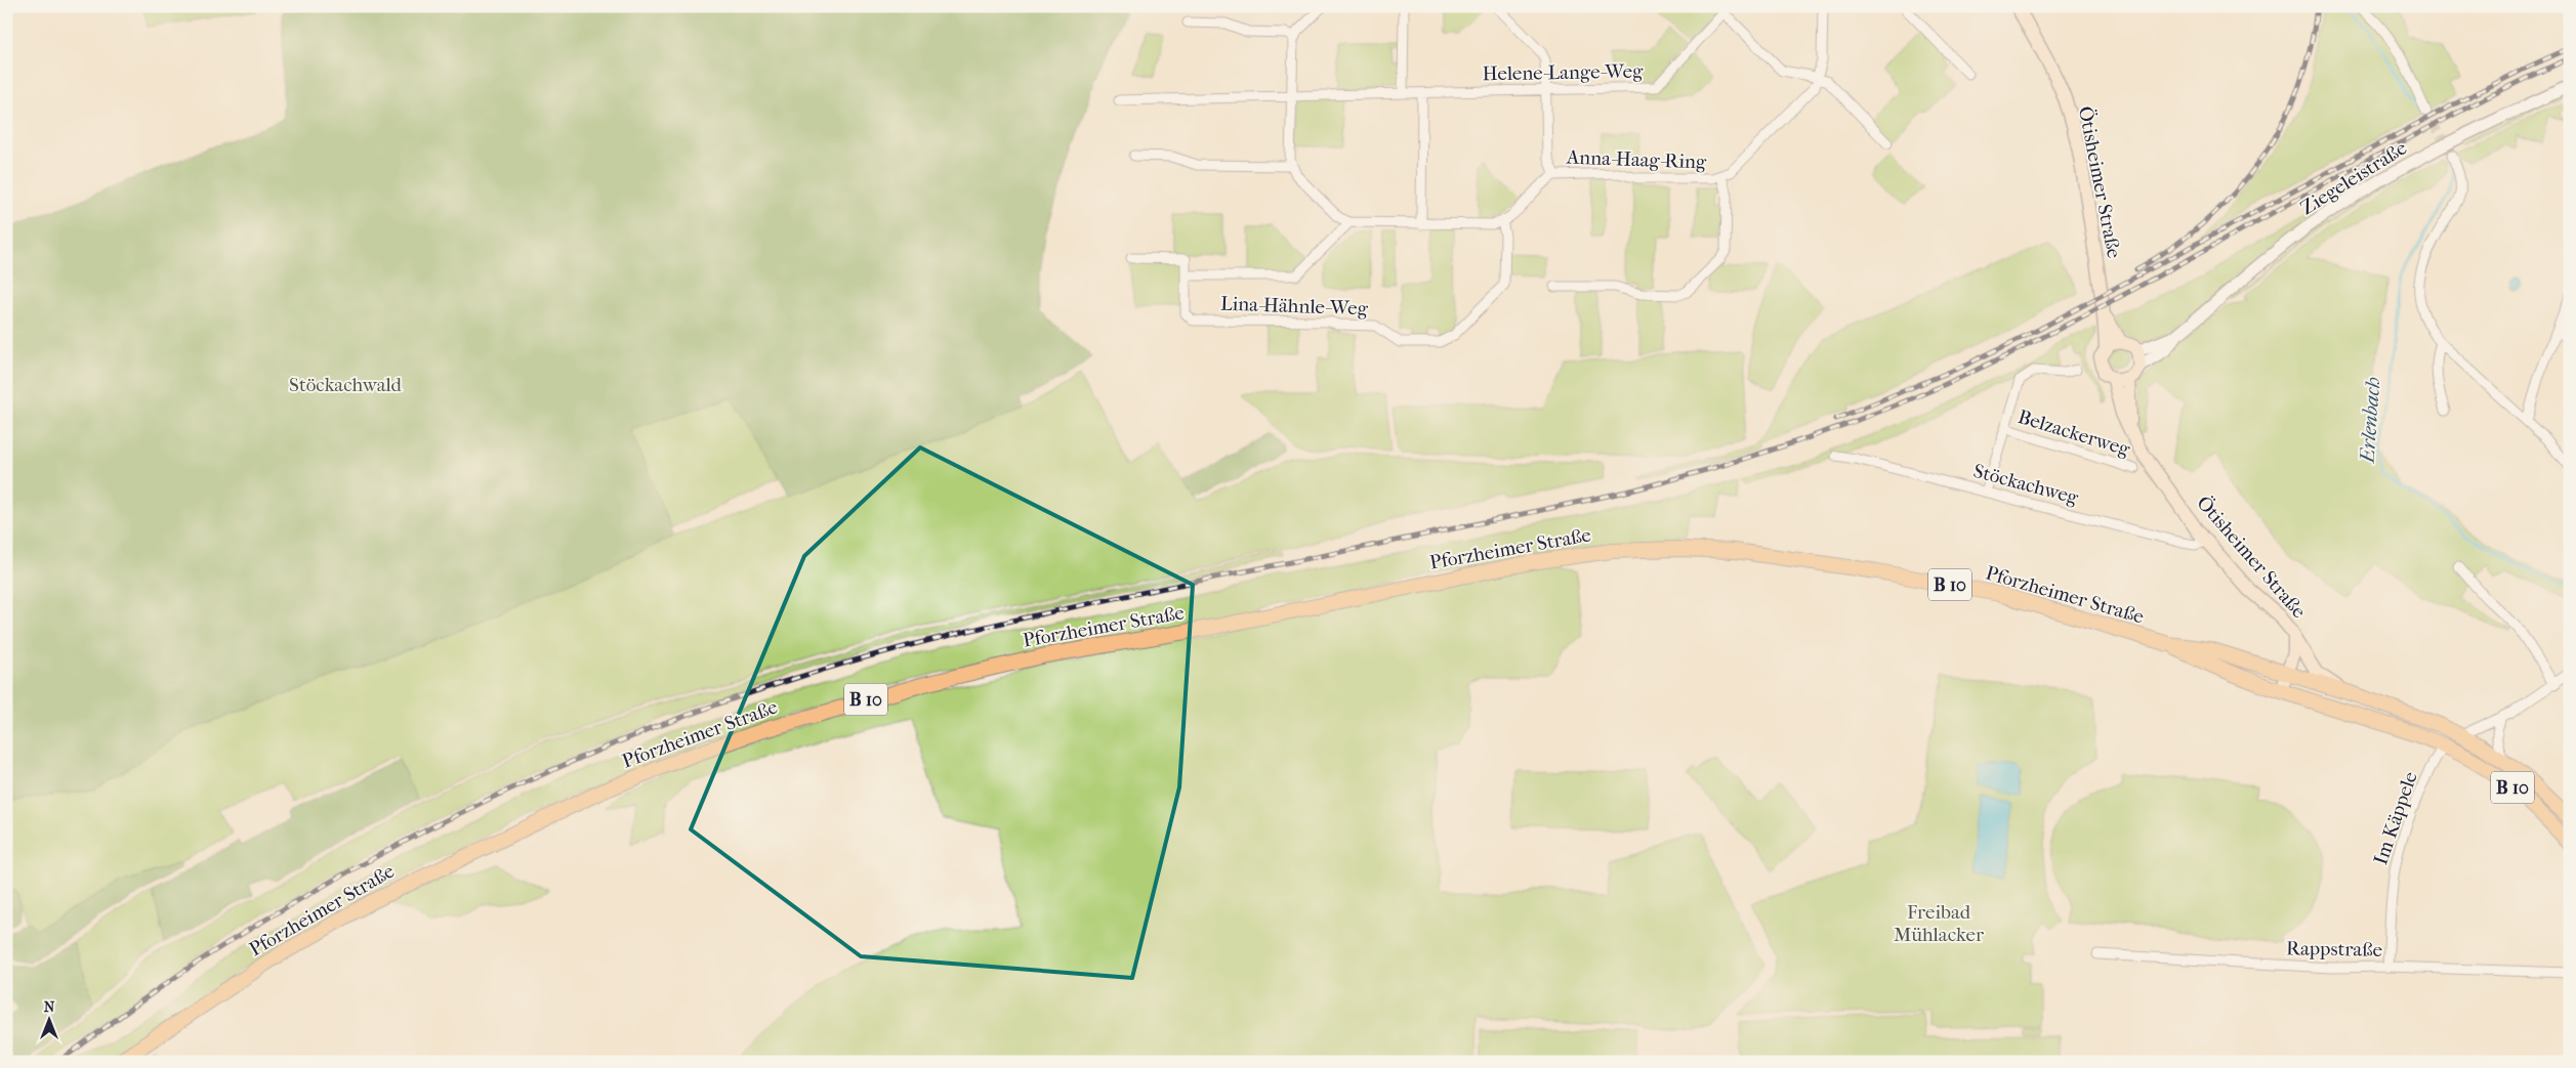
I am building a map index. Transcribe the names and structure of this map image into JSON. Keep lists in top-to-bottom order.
{
  "streets": {
    "main road": ["Ötisheimer Straße", "Pforzheimer Straße", "B 10"],
    "street": [
      "Helene-Lange-Weg",
      "Anna-Haag-Ring",
      "Ziegeleistraße",
      "Lina-Hähnle-Weg",
      "Belzackerweg",
      "Stöckachweg",
      "Im Käppele",
      "Rappstraße"
    ]
  },
  "crossings": [
    ["Helene-Lange-Weg", "Anna-Haag-Ring"],
    ["Anna-Haag-Ring", "Lina-Hähnle-Weg"],
    ["Ziegeleistraße", "Ötisheimer Straße"],
    ["Ötisheimer Straße", "Stöckachweg"],
    ["Ötisheimer Straße", "Pforzheimer Straße"],
    ["Belzackerweg", "Stöckachweg"],
    ["Pforzheimer Straße", "Im Käppele"],
    ["Im Käppele", "Rappstraße"]
  ],
  "water": ["Erlenbach"],
  "parks": ["Stöckachwald", "Freibad Mühlacker"],
  "north": "top"
}
